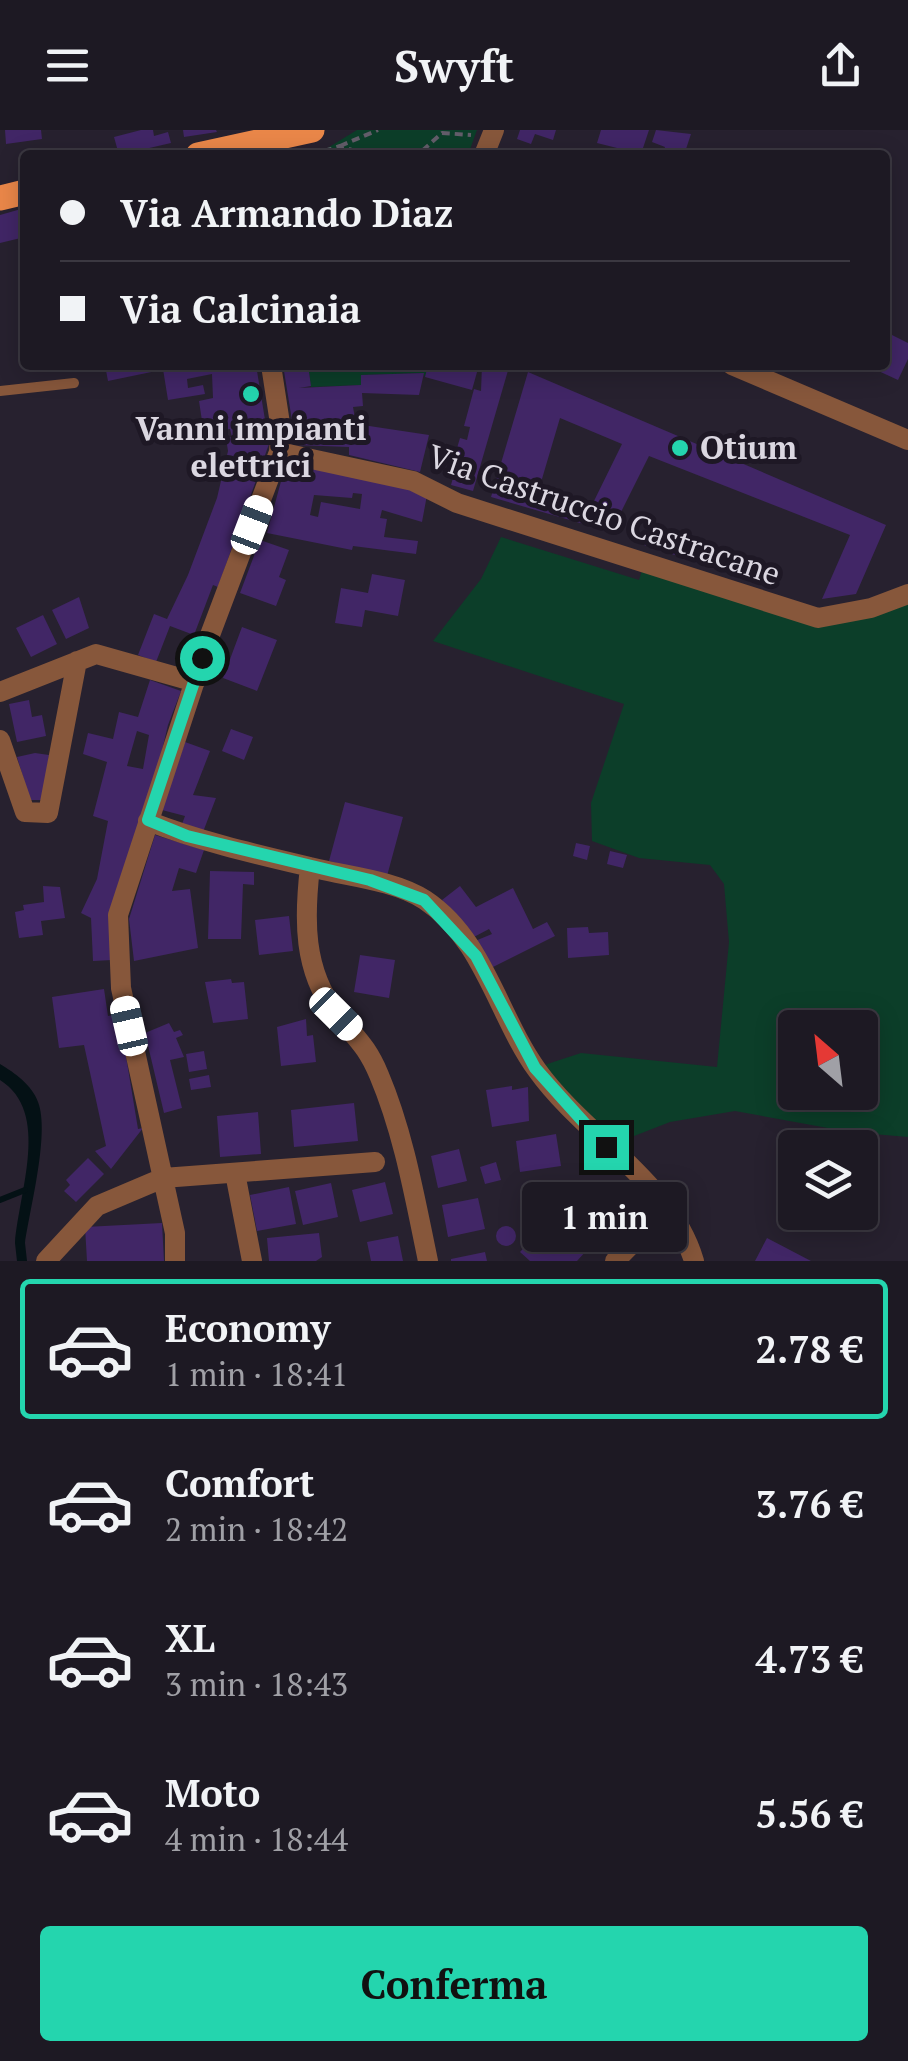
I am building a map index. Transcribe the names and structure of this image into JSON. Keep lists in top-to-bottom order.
{
  "streets": {
    "street": ["Via Castruccio Castracane"]
  },
  "places": ["Vanni impianti elettrici", "Otium"],
  "north": "top left",
  "page": {
    "header": "Swyft",
    "banner": ["Via Armando Diaz", "Via Calcinaia"],
    "bubble": "1 min",
    "list": [
      {
        "name": "Economy",
        "note": "1 min · 18:41",
        "value": "2.78 €"
      },
      {
        "name": "Comfort",
        "note": "2 min · 18:42",
        "value": "3.76 €"
      },
      {
        "name": "XL",
        "note": "3 min · 18:43",
        "value": "4.73 €"
      },
      {
        "name": "Moto",
        "note": "4 min · 18:44",
        "value": "5.56 €"
      }
    ],
    "buttons": "Conferma"
  }
}
